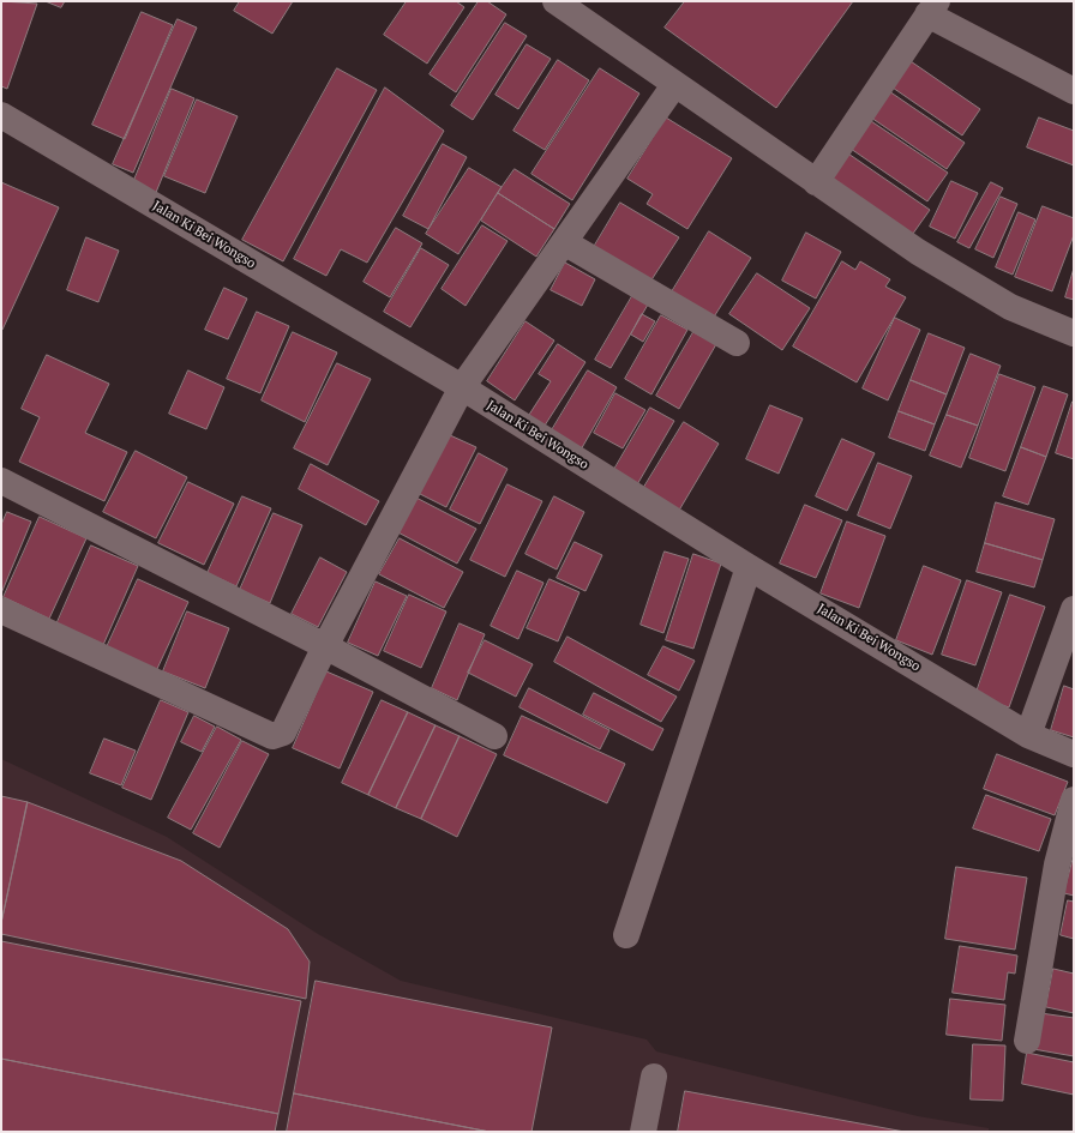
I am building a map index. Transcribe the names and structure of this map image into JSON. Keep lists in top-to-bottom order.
{
  "streets": {
    "street": ["Jalan Ki Bei Wongso"]
  }
}
